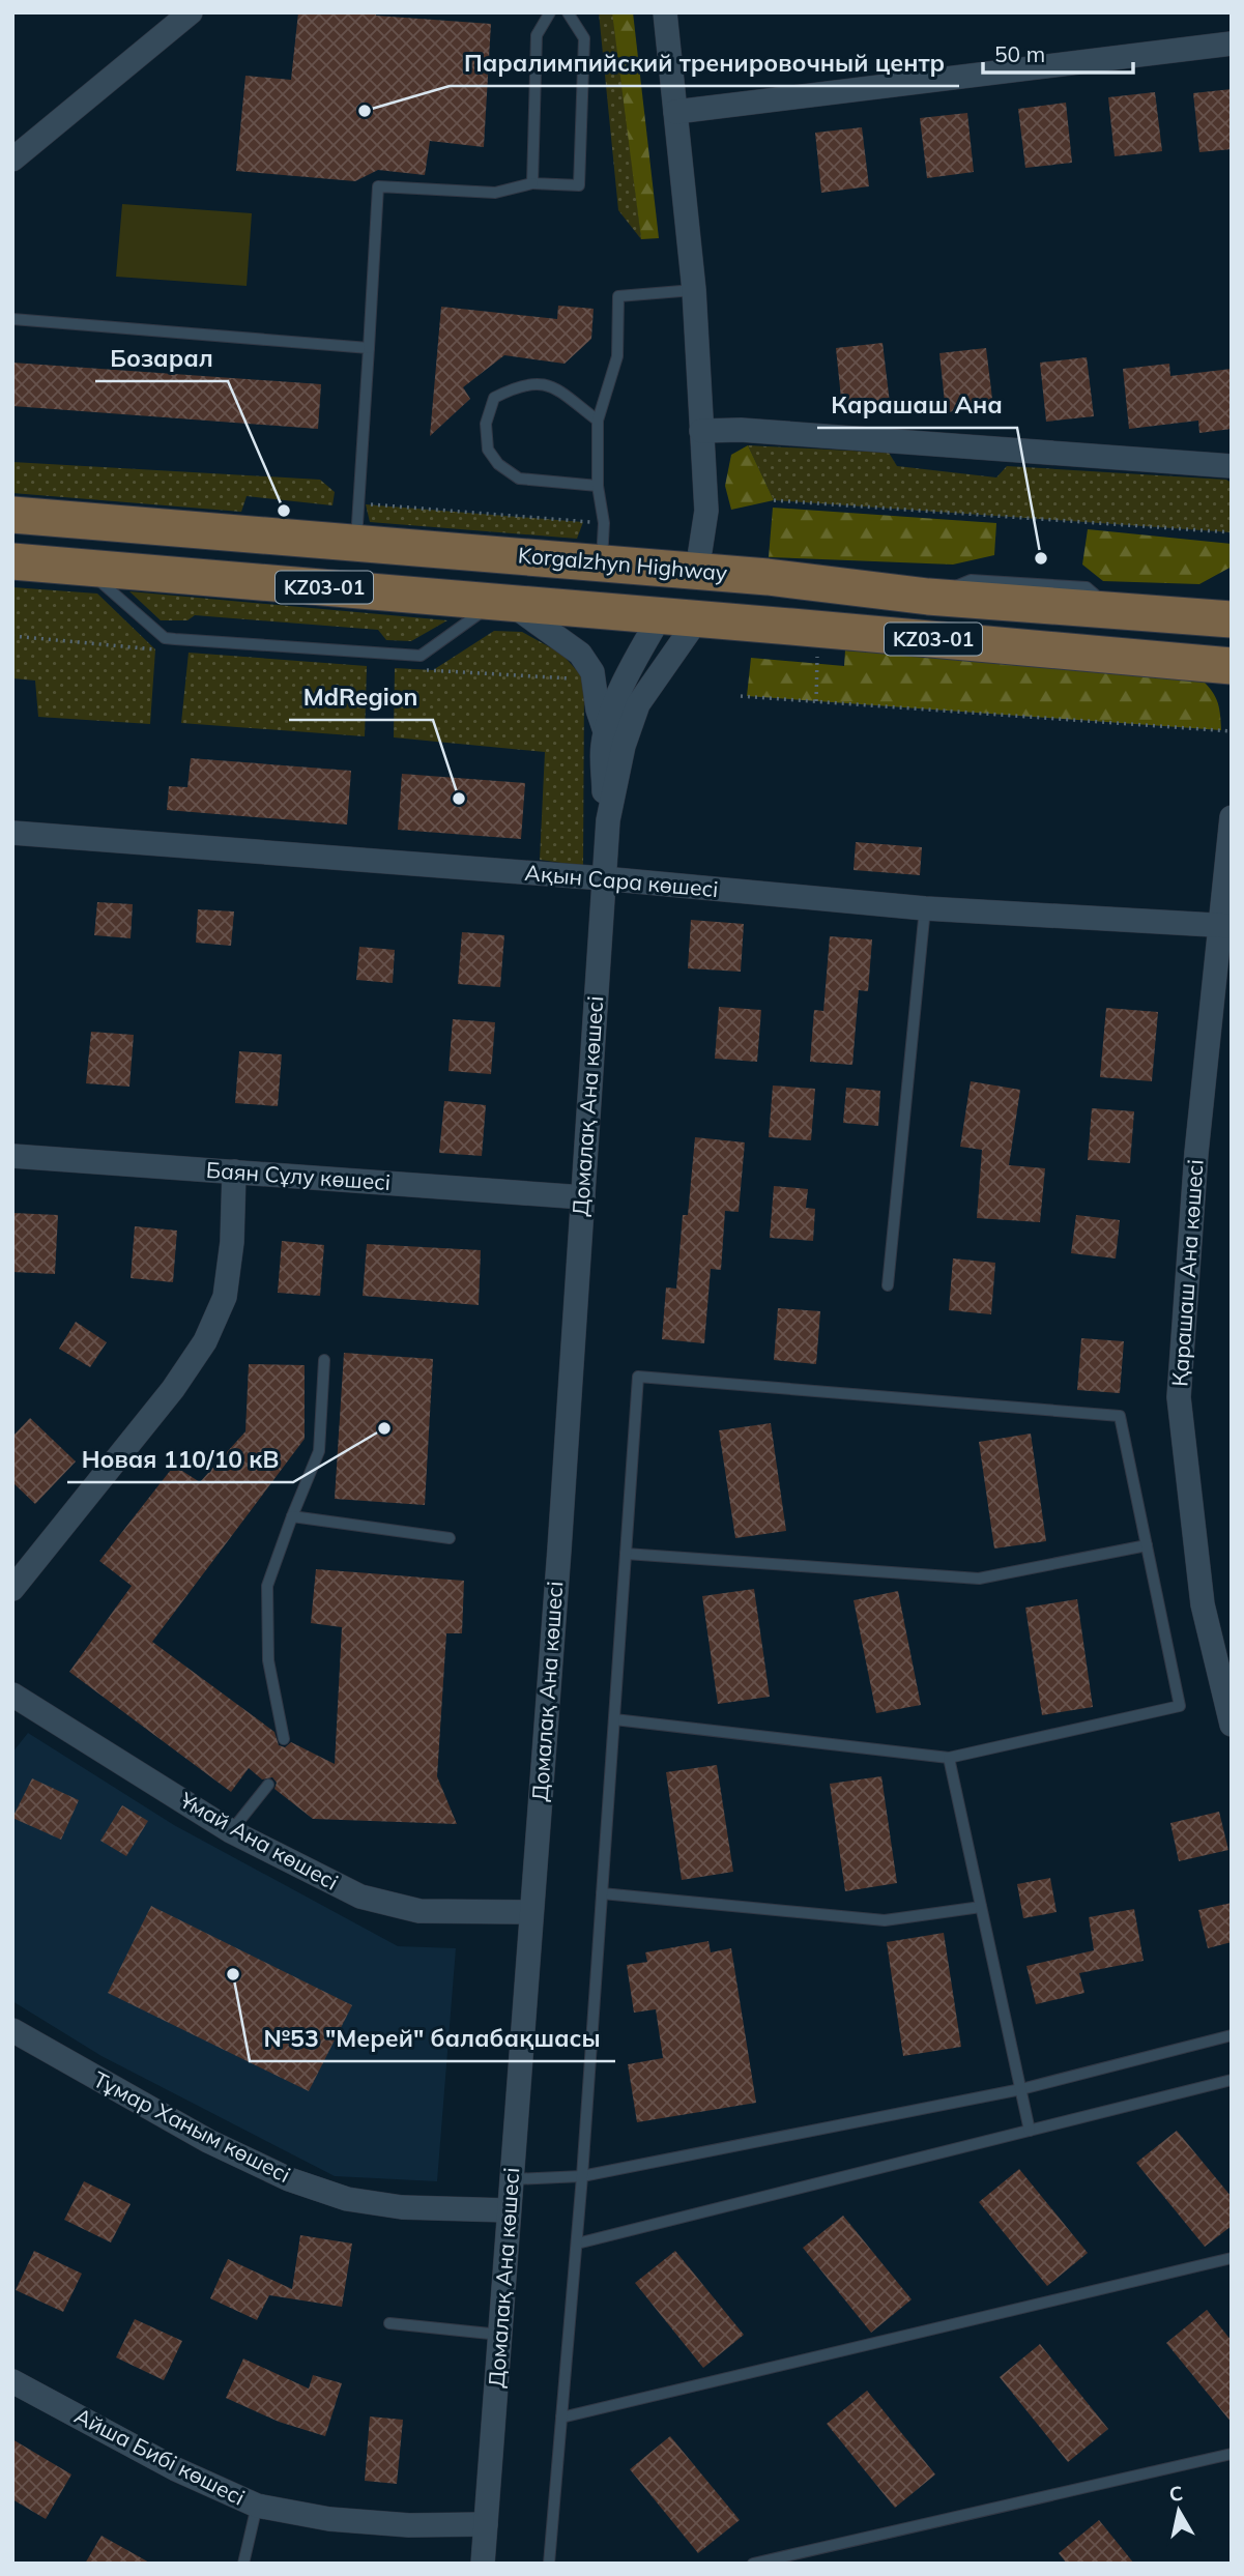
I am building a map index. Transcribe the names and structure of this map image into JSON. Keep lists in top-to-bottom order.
{
  "streets": {
    "main road": ["Korgalzhyn Highway", "KZ03-01"],
    "street": [
      "Ақын Сара көшесі",
      "Домалақ Ана көшесі",
      "Баян Сұлу көшесі",
      "Қарашаш Ана көшесі",
      "Ұмай Ана көшесі",
      "Тұмар Ханым көшесі",
      "Айша Бибі көшесі"
    ]
  },
  "crossings": [
    ["KZ03-01", "Домалақ Ана көшесі"],
    ["Ақын Сара көшесі", "Домалақ Ана көшесі"],
    ["Ақын Сара көшесі", "Қарашаш Ана көшесі"],
    ["Домалақ Ана көшесі", "Баян Сұлу көшесі"],
    ["Домалақ Ана көшесі", "Ұмай Ана көшесі"],
    ["Домалақ Ана көшесі", "Тұмар Ханым көшесі"],
    ["Домалақ Ана көшесі", "Айша Бибі көшесі"]
  ],
  "places": [
    "Паралимпийский тренировочный центр",
    "Бозарал",
    "Карашаш Ана",
    "MdRegion",
    "Новая 110/10 кВ",
    "№53 \"Мерей\" балабақшасы"
  ],
  "scale_bar": "50 m",
  "north": "top"
}
